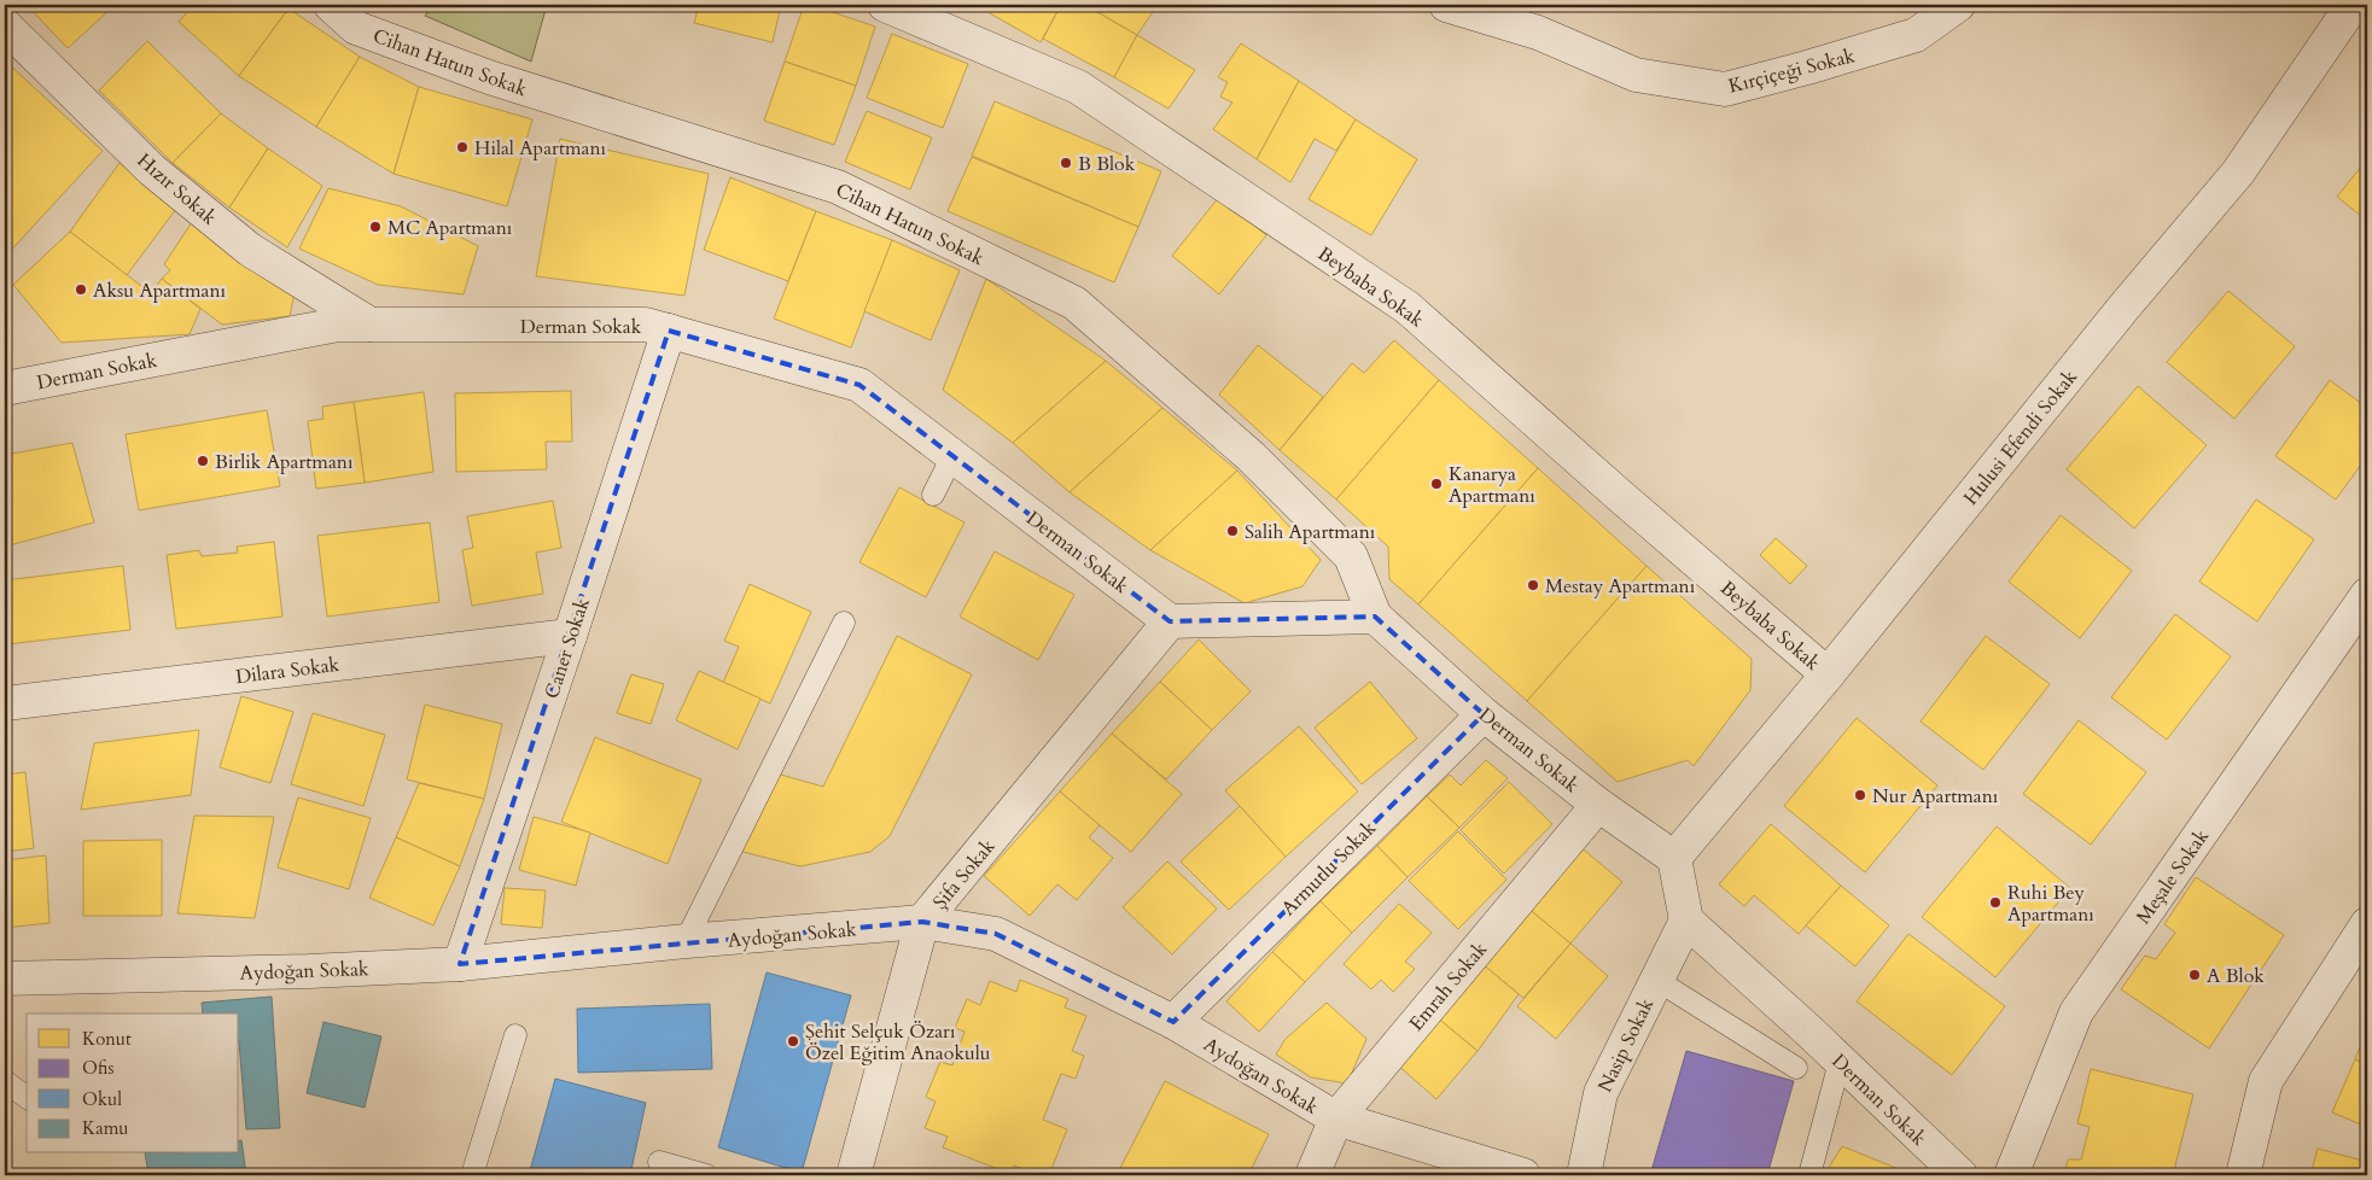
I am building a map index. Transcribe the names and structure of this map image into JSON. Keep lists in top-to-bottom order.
{
  "streets": {
    "street": [
      "Cihan Hatun Sokak",
      "Kırçiçeği Sokak",
      "Hızır Sokak",
      "Beybaba Sokak",
      "Derman Sokak",
      "Hulusi Efendi Sokak",
      "Caner Sokak",
      "Dilara Sokak",
      "Armutlu Sokak",
      "Şifa Sokak",
      "Meşale Sokak",
      "Aydoğan Sokak",
      "Emrah Sokak",
      "Nasip Sokak"
    ]
  },
  "crossings": [
    ["Cihan Hatun Sokak", "Derman Sokak"],
    ["Hızır Sokak", "Derman Sokak"],
    ["Beybaba Sokak", "Hulusi Efendi Sokak"],
    ["Derman Sokak", "Hulusi Efendi Sokak"],
    ["Derman Sokak", "Caner Sokak"],
    ["Derman Sokak", "Armutlu Sokak"],
    ["Derman Sokak", "Şifa Sokak"],
    ["Derman Sokak", "Emrah Sokak"],
    ["Derman Sokak", "Nasip Sokak"],
    ["Caner Sokak", "Dilara Sokak"],
    ["Caner Sokak", "Aydoğan Sokak"],
    ["Armutlu Sokak", "Aydoğan Sokak"],
    ["Şifa Sokak", "Aydoğan Sokak"],
    ["Aydoğan Sokak", "Emrah Sokak"]
  ],
  "places": [
    "Hilal Apartmanı",
    "B Blok",
    "MC Apartmanı",
    "Aksu Apartmanı",
    "Birlik Apartmanı",
    "Kanarya Apartmanı",
    "Salih Apartmanı",
    "Mestay Apartmanı",
    "Nur Apartmanı",
    "Ruhi Bey Apartmanı",
    "A Blok",
    "Şehit Selçuk Özarı Özel Eğitim Anaokulu"
  ],
  "legend": [
    "Konut",
    "Ofis",
    "Okul",
    "Kamu"
  ]
}
